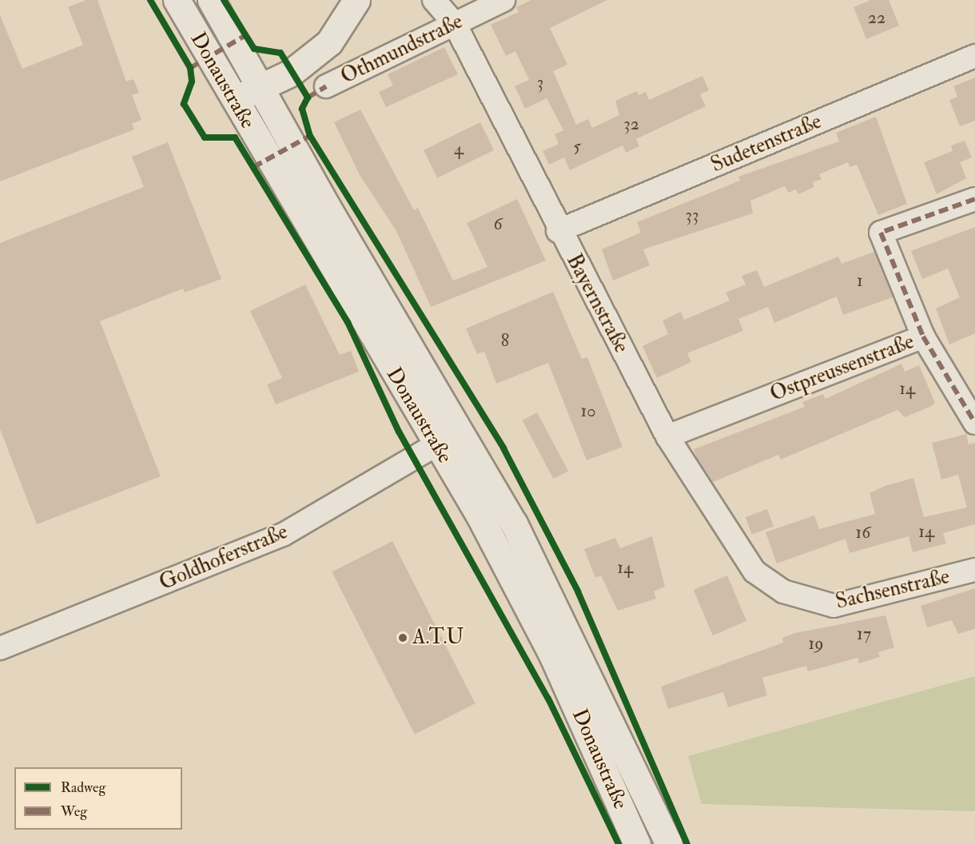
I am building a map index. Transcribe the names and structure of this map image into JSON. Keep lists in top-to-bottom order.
{
  "streets": {
    "street": [
      "Othmundstraße",
      "Donaustraße",
      "Sudetenstraße",
      "Bayernstraße",
      "Ostpreussenstraße",
      "Goldhoferstraße",
      "Sachsenstraße"
    ]
  },
  "crossings": [
    ["Othmundstraße", "Bayernstraße"],
    ["Donaustraße", "Goldhoferstraße"],
    ["Sudetenstraße", "Bayernstraße"],
    ["Bayernstraße", "Ostpreussenstraße"],
    ["Bayernstraße", "Sachsenstraße"]
  ],
  "places": ["A.T.U"],
  "house_numbers": [
    "22",
    "3",
    "32",
    "5",
    "4",
    "33",
    "6",
    "1",
    "8",
    "14",
    "10",
    "14",
    "16",
    "14",
    "17",
    "19"
  ],
  "legend": ["Radweg", "Weg"]
}
